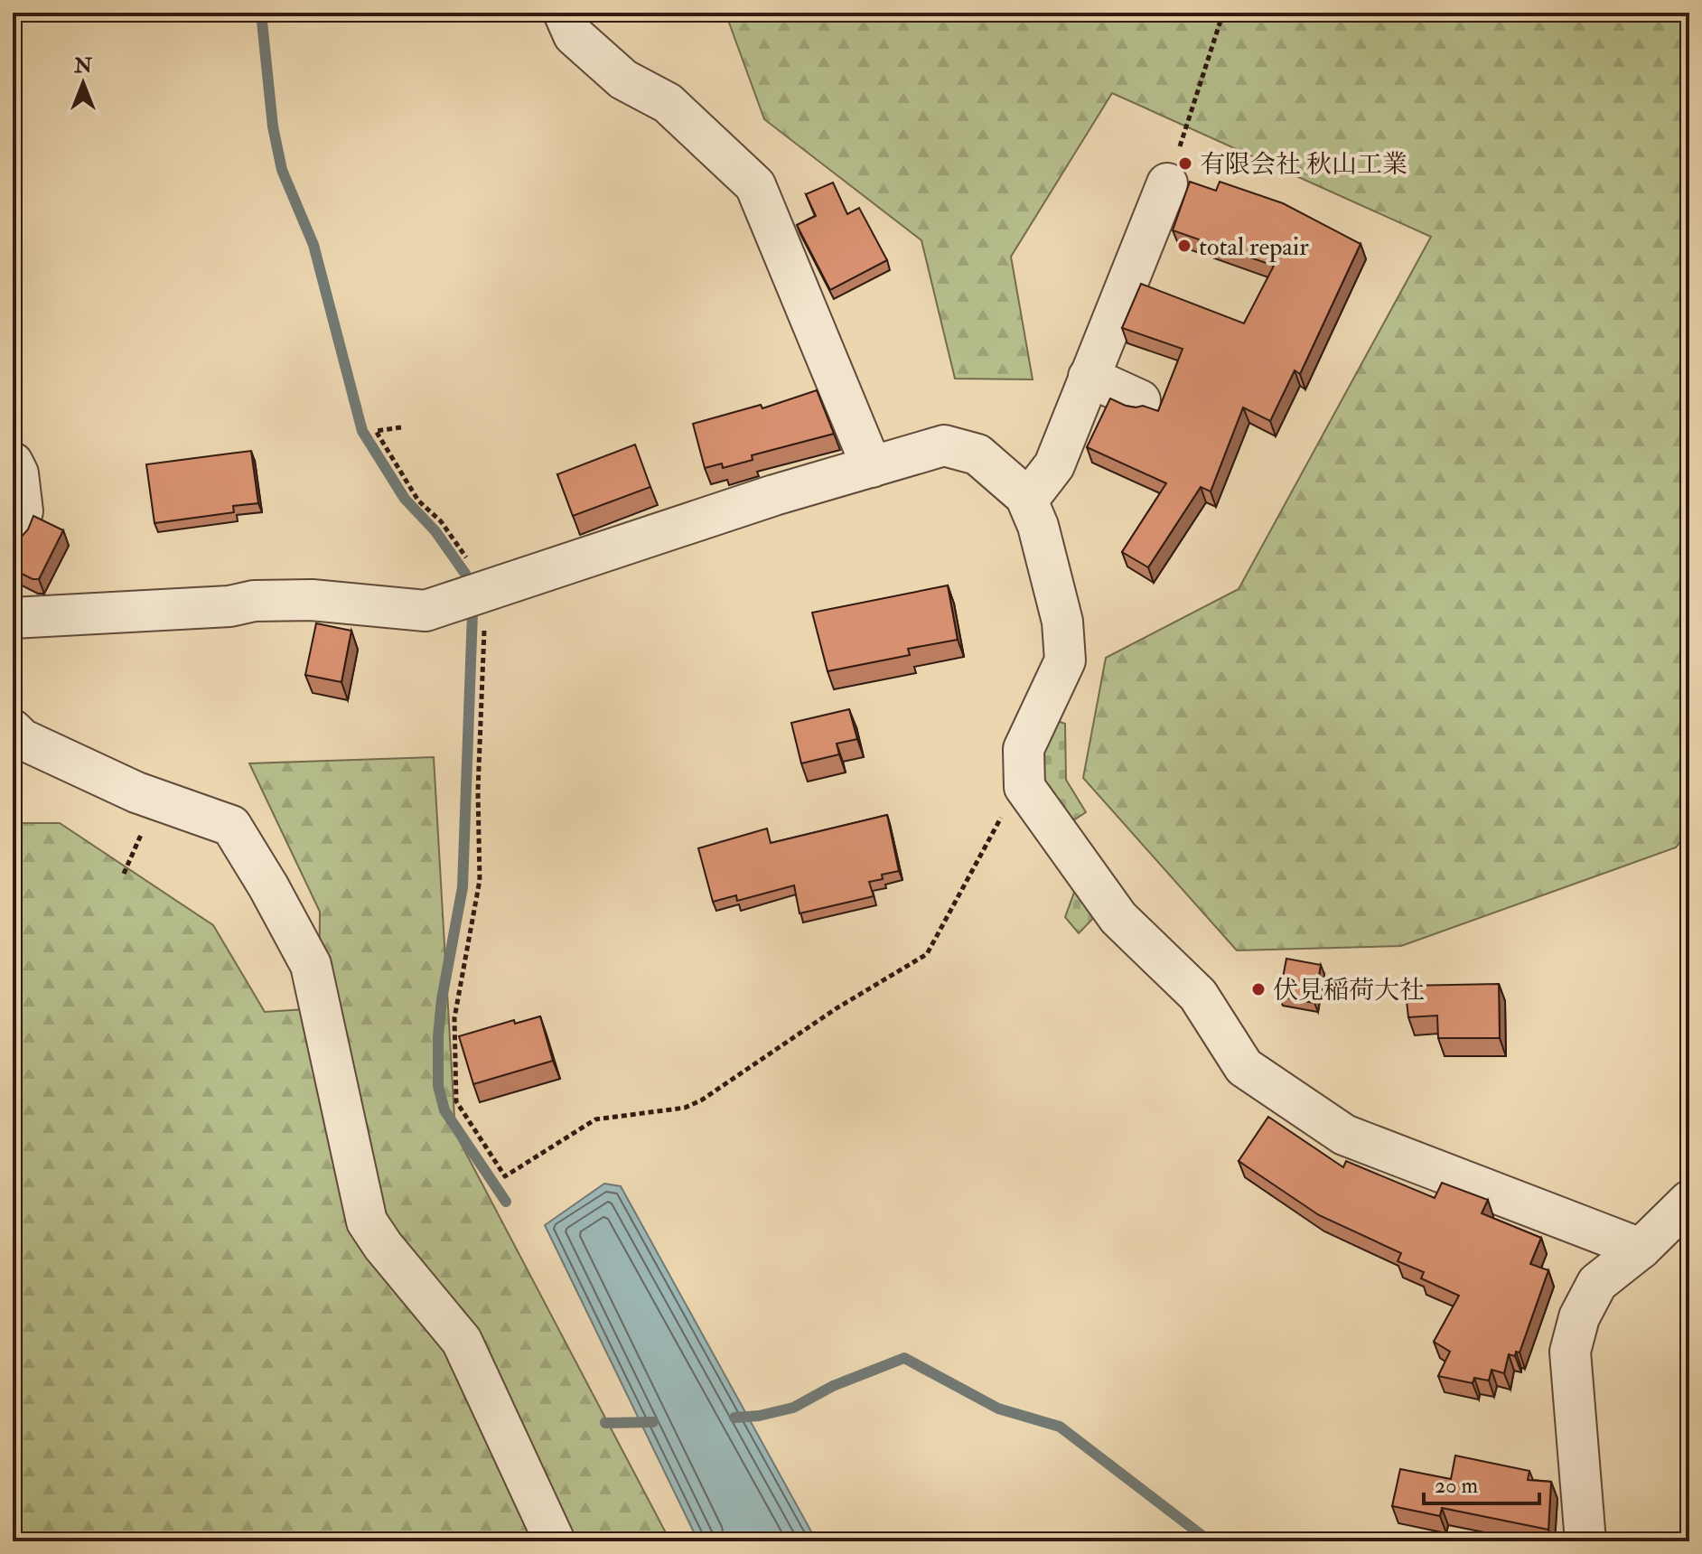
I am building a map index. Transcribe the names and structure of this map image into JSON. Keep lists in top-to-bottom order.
{
  "places": ["有限会社 秋山工業", "total repair", "伏見稲荷大社"],
  "scale_bar": "20 m",
  "north": "top"
}
